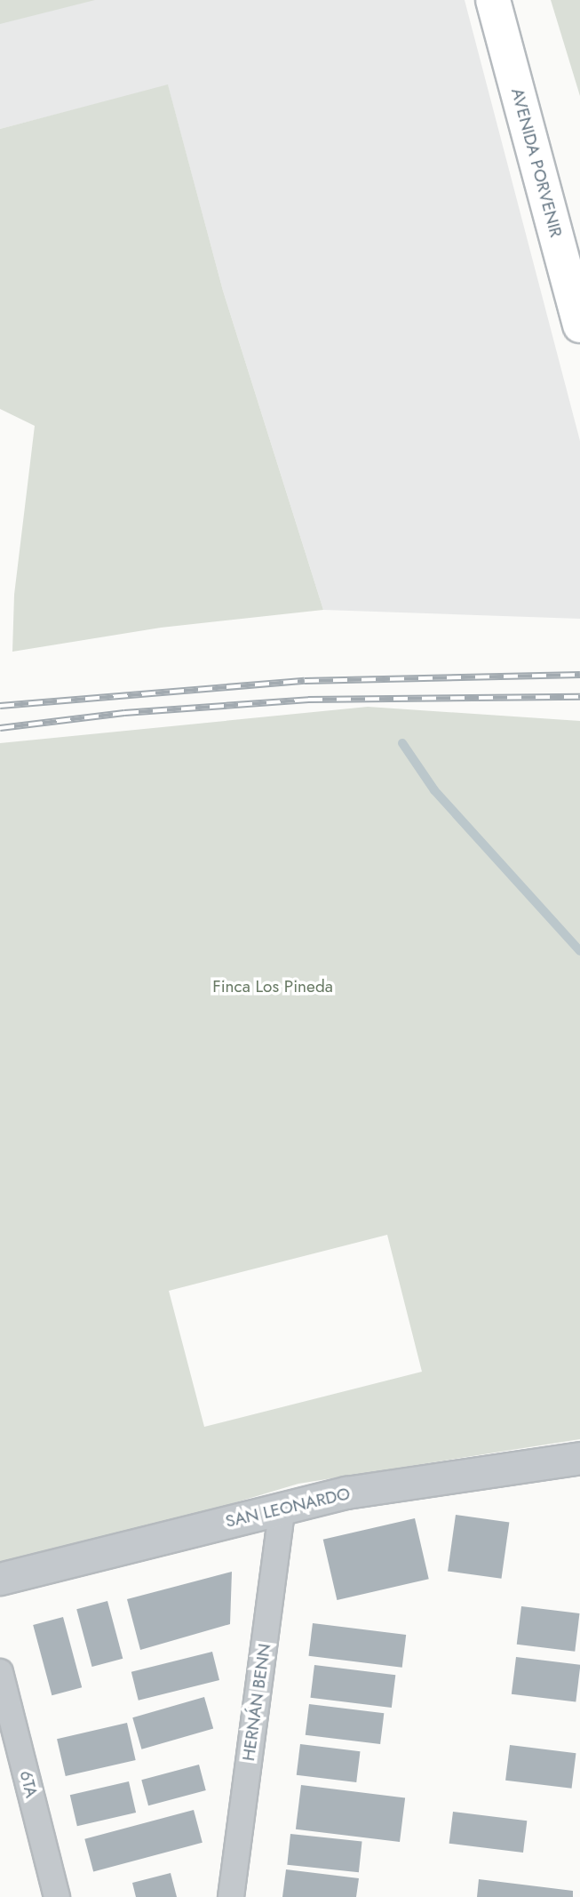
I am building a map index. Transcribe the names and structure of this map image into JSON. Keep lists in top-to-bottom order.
{
  "streets": {
    "main road": ["AVENIDA PORVENIR"],
    "street": ["SAN LEONARDO", "HERNÁN BENN", "6TA"]
  },
  "crossings": [
    ["SAN LEONARDO", "HERNÁN BENN"]
  ],
  "parks": ["Finca Los Pineda"]
}
